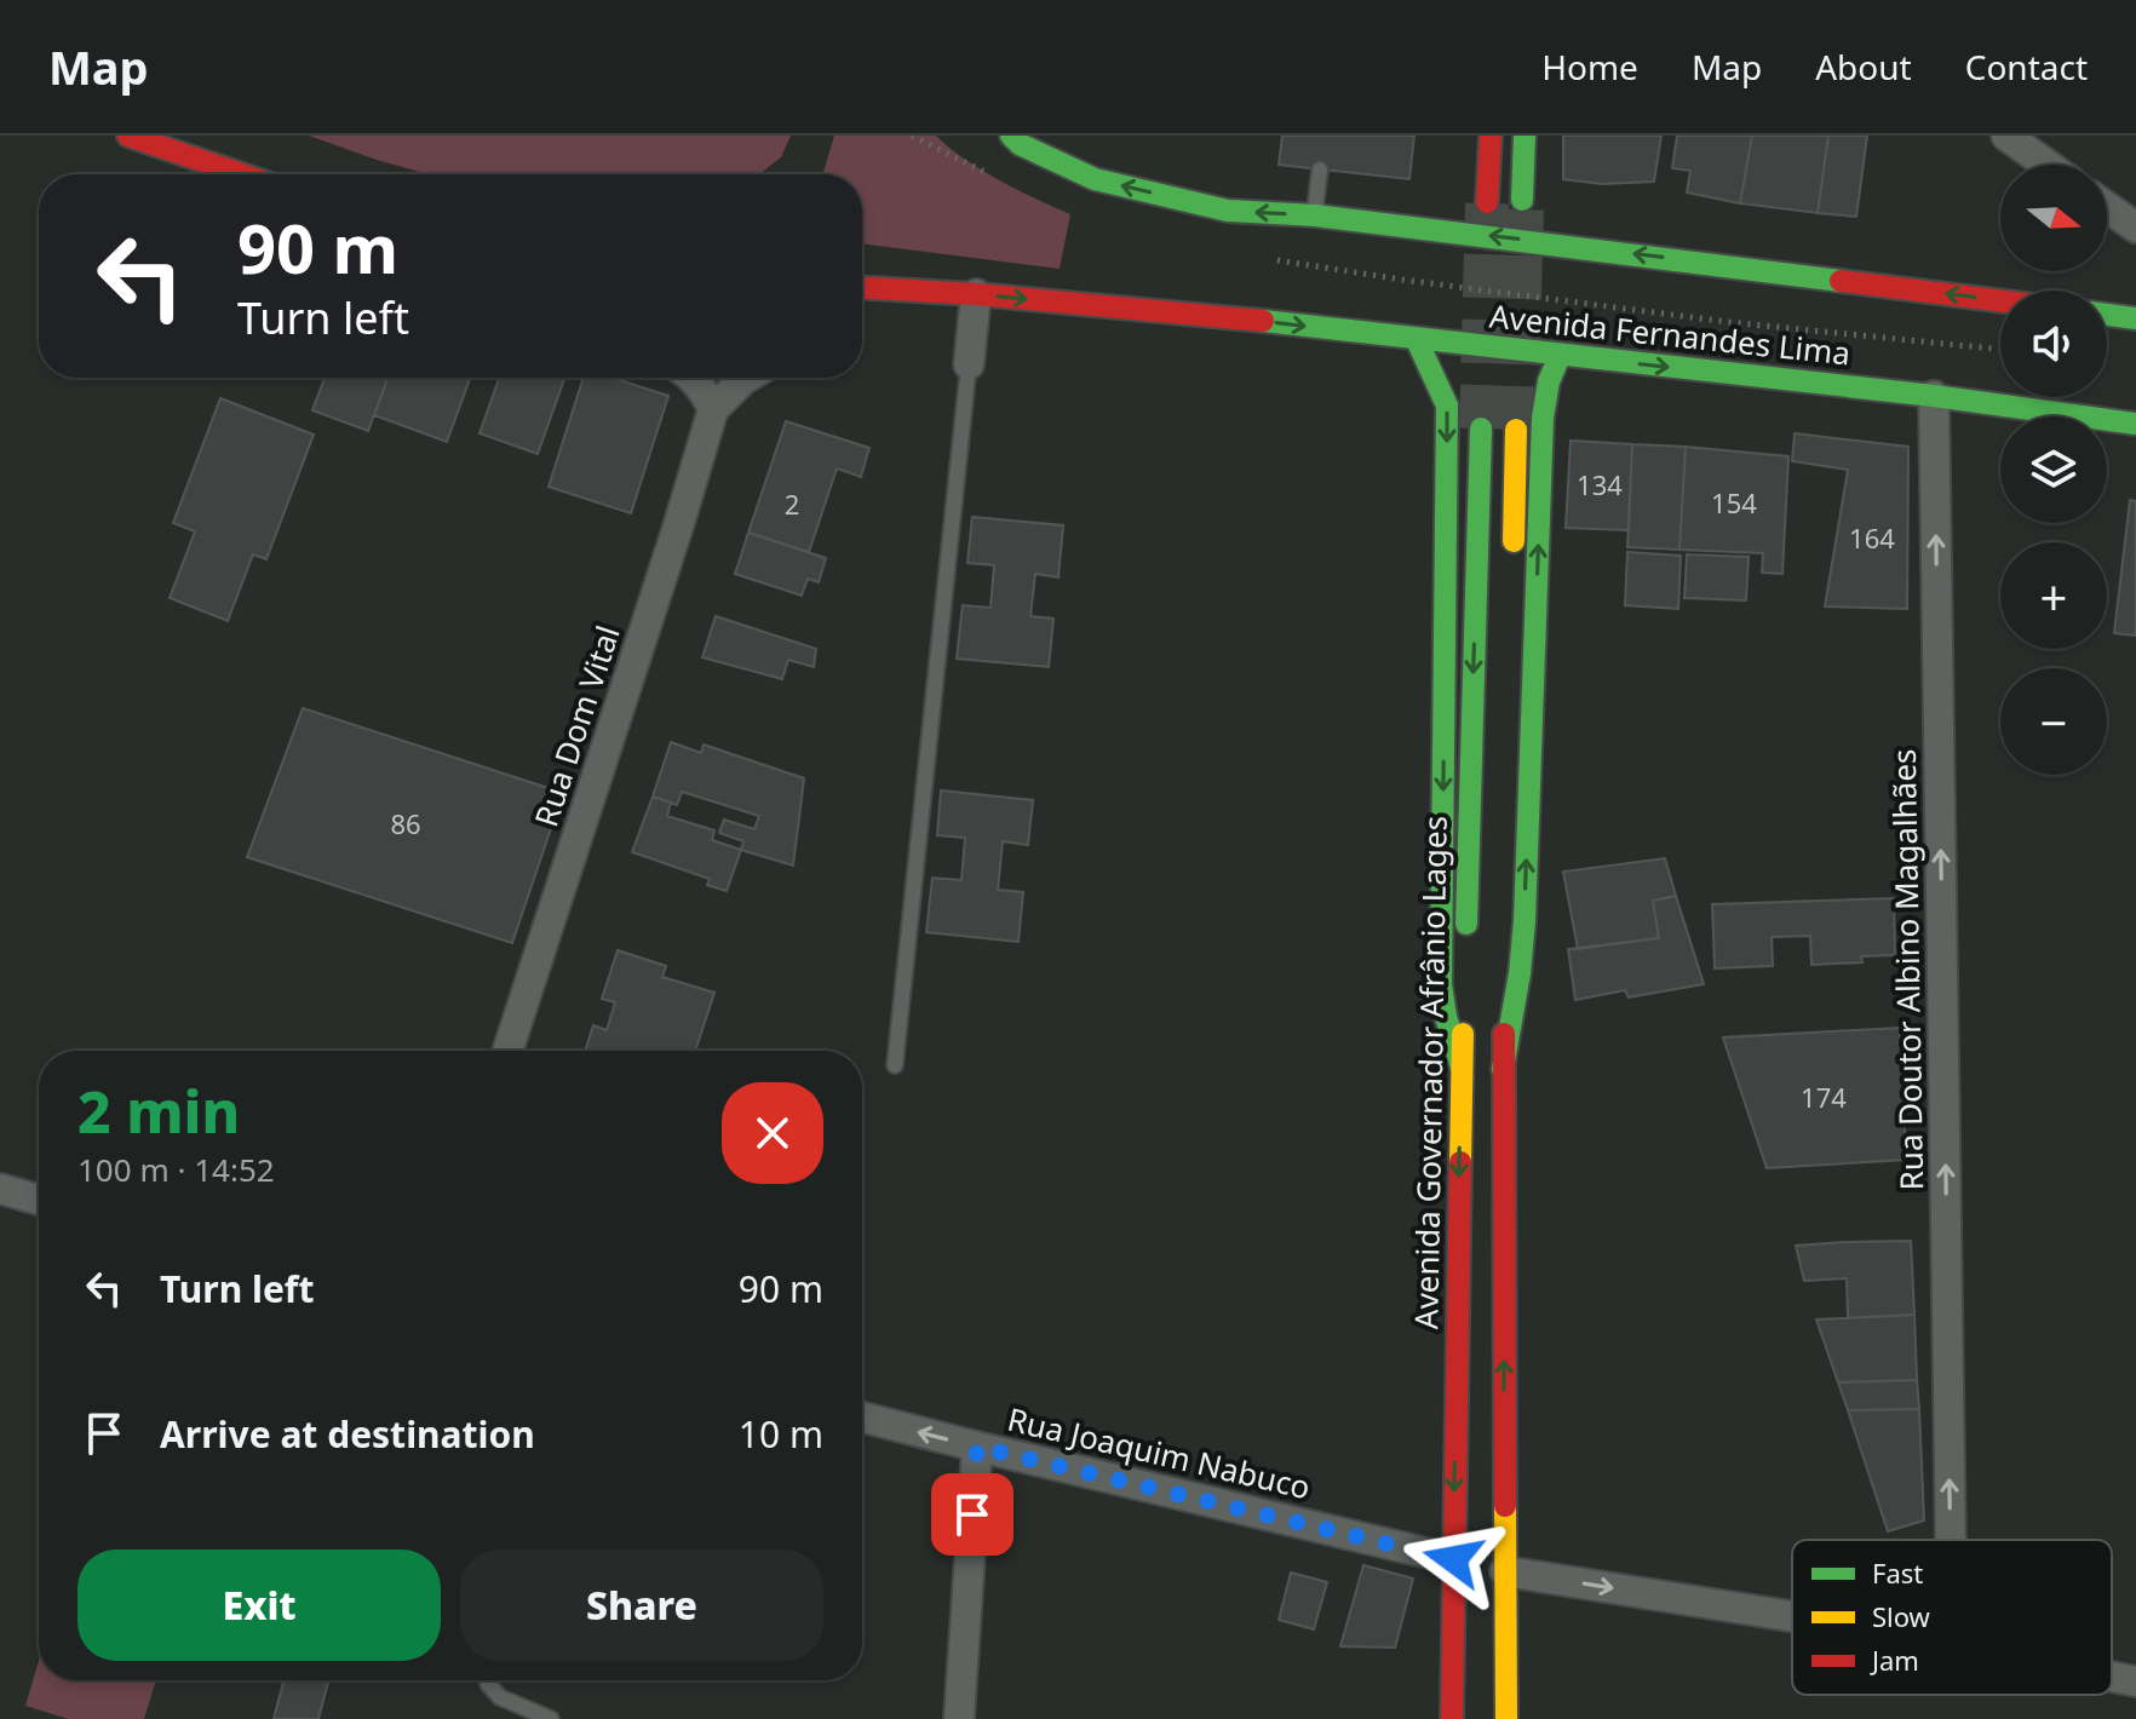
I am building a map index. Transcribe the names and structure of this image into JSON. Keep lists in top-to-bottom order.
{
  "streets": {
    "main road": ["Avenida Fernandes Lima", "Avenida Governador Afrânio Lages"],
    "street": ["Rua Dom Vital", "Rua Doutor Albino Magalhães", "Rua Joaquim Nabuco"]
  },
  "crossings": [
    ["Avenida Fernandes Lima", "Rua Doutor Albino Magalhães"],
    ["Avenida Governador Afrânio Lages", "Rua Joaquim Nabuco"]
  ],
  "one_way": ["Rua Doutor Albino Magalhães"],
  "house_numbers": [
    "134",
    "154",
    "2",
    "164",
    "86",
    "174"
  ],
  "legend": ["Fast", "Slow", "Jam"],
  "north": "right",
  "page": {
    "header": "Map",
    "nav": [
      "Home",
      "Map",
      "About",
      "Contact"
    ],
    "map_buttons": ["+", "−"],
    "turn": ["90 m", "Turn left"],
    "heading": ["2 min", "100 m · 14:52"],
    "list": [
      {
        "name": "Turn left",
        "value": "90 m"
      },
      {
        "name": "Arrive at destination",
        "value": "10 m"
      }
    ],
    "buttons": ["Exit", "Share"]
  }
}
